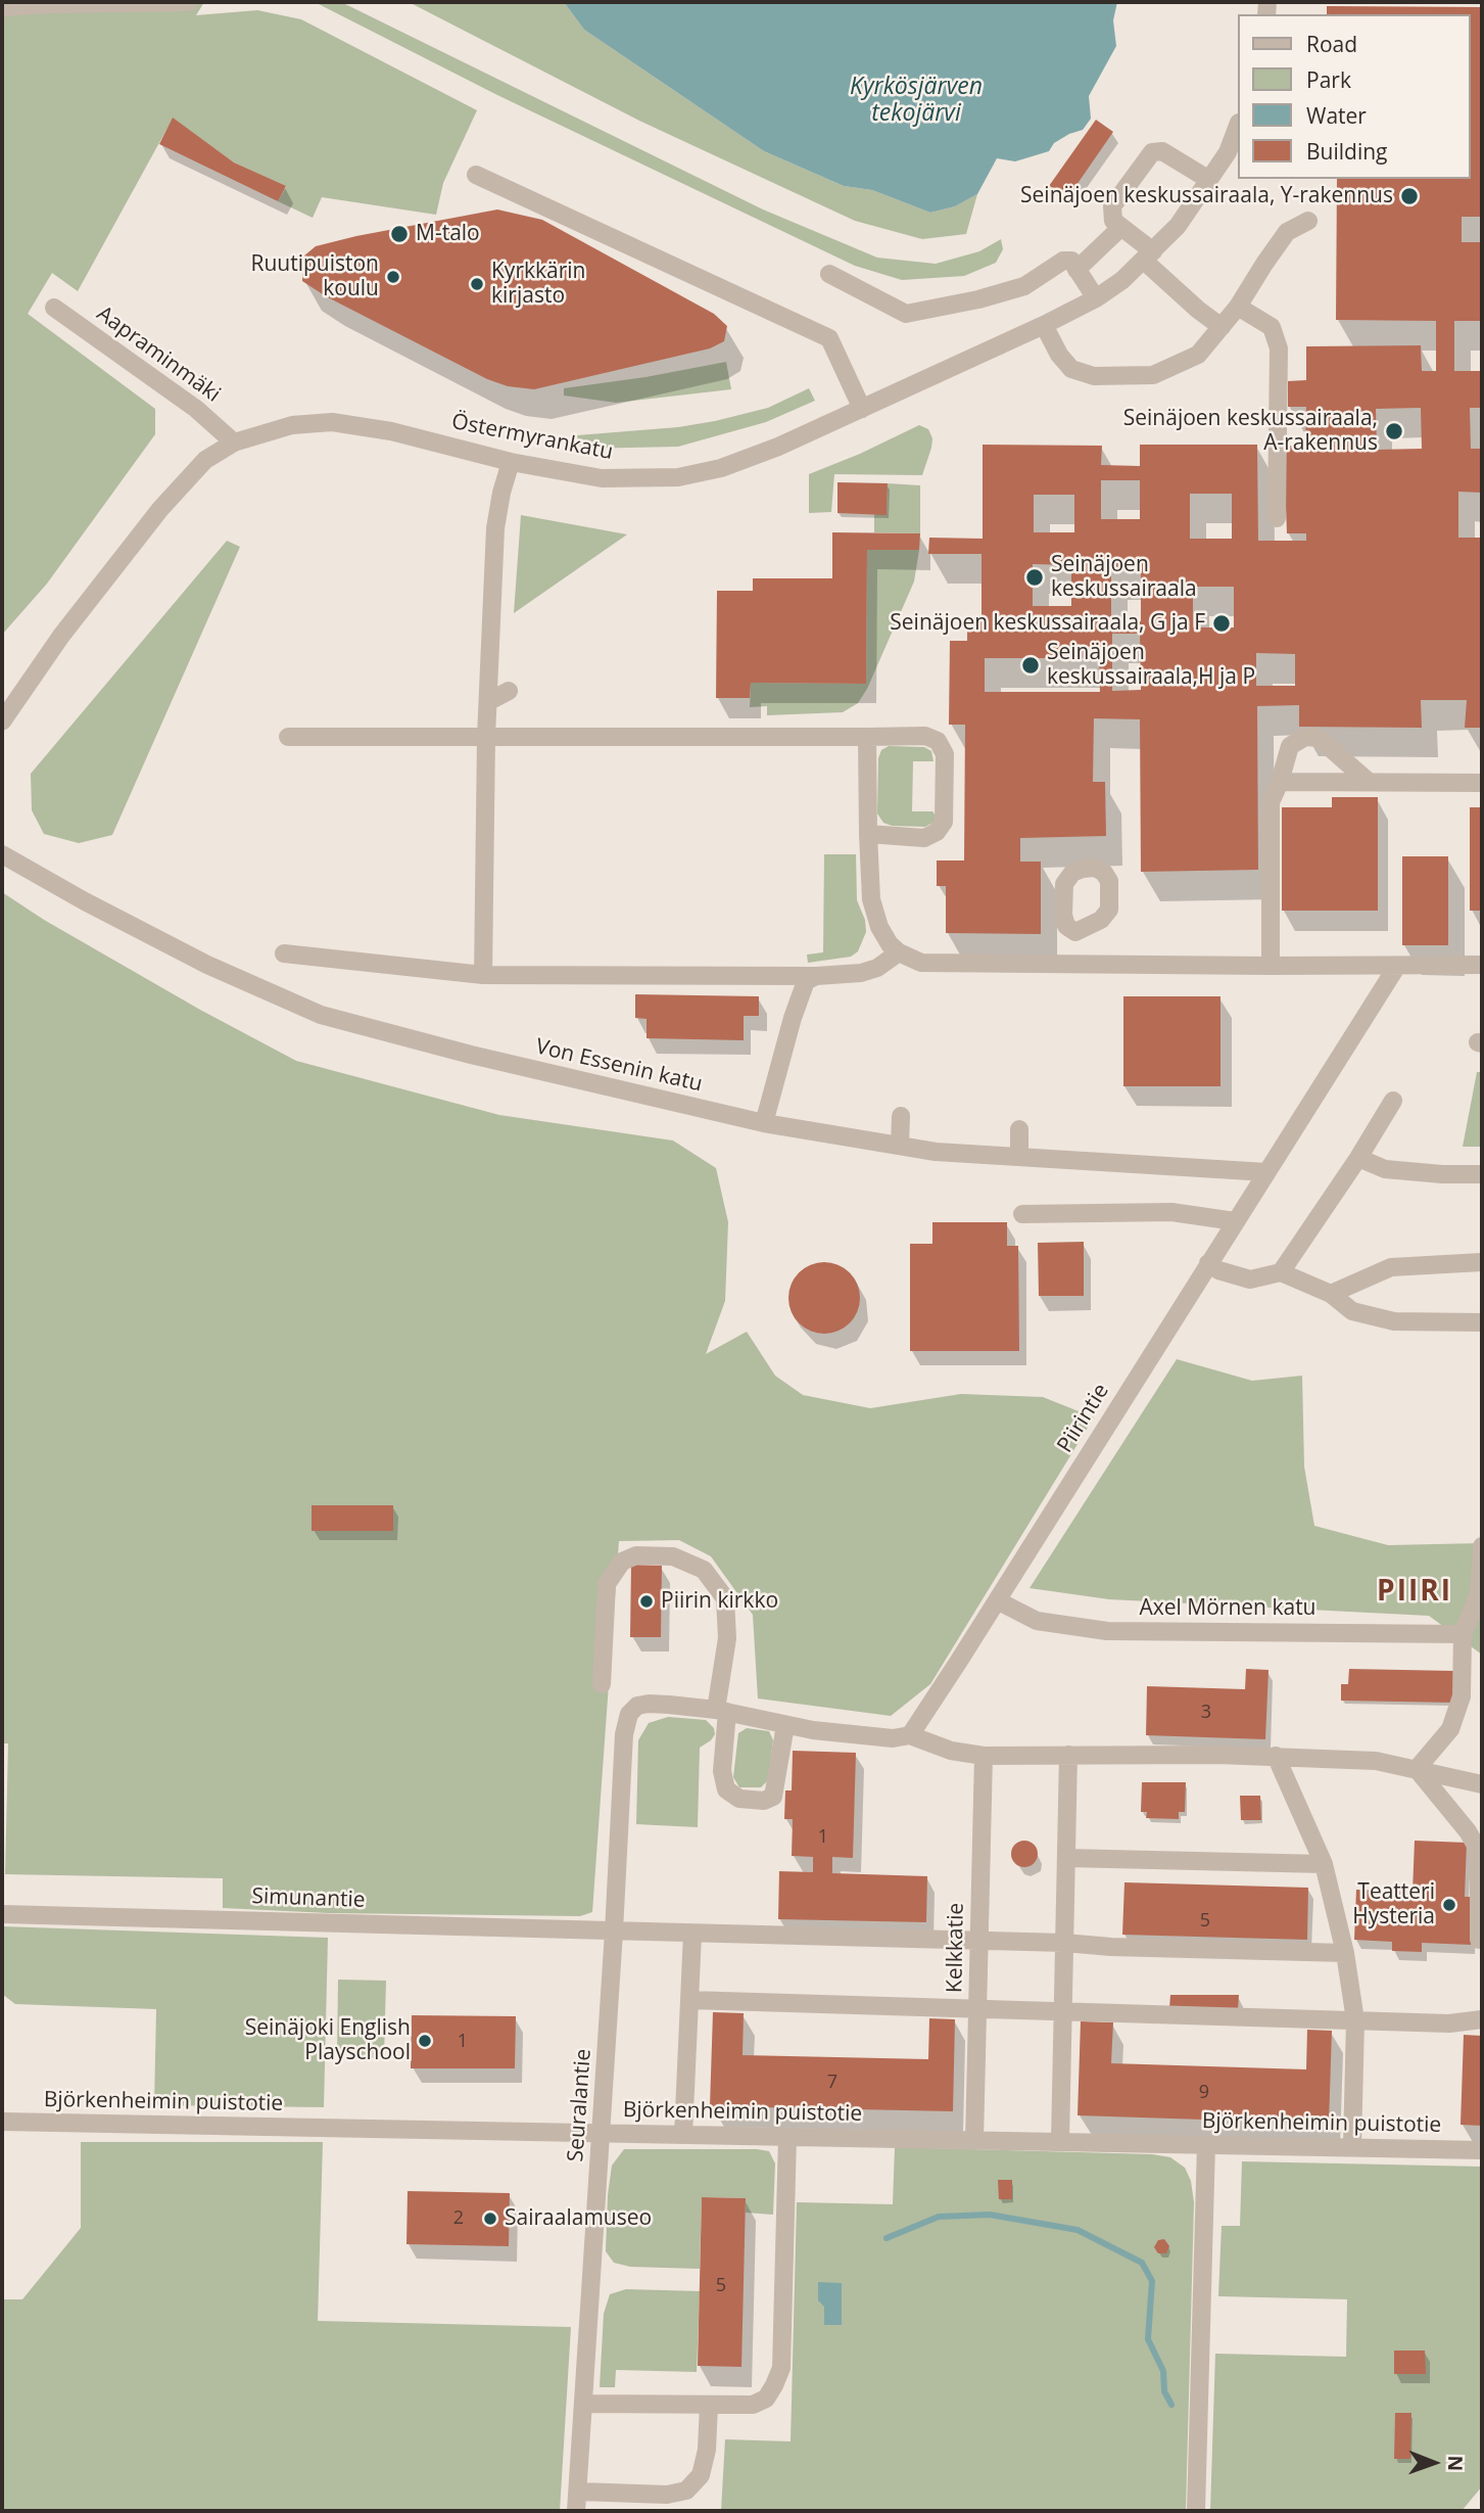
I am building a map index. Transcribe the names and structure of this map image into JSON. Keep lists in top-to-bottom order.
{
  "streets": {
    "street": [
      "Aapraminmäki",
      "Östermyrankatu",
      "Von Essenin katu",
      "Piirintie",
      "Axel Mörnen katu",
      "Simunantie",
      "Kelkkatie",
      "Björkenheimin puistotie",
      "Seuralantie"
    ]
  },
  "crossings": [
    ["Aapraminmäki", "Östermyrankatu"],
    ["Von Essenin katu", "Piirintie"],
    ["Piirintie", "Axel Mörnen katu"],
    ["Simunantie", "Kelkkatie"],
    ["Simunantie", "Seuralantie"],
    ["Kelkkatie", "Björkenheimin puistotie"],
    ["Björkenheimin puistotie", "Seuralantie"]
  ],
  "districts": ["PIIRI"],
  "water": ["Kyrkösjärven tekojärvi"],
  "places": [
    "Seinäjoen keskussairaala, Y-rakennus",
    "M-talo",
    "Ruutipuiston koulu",
    "Kyrkkärin kirjasto",
    "Seinäjoen keskussairaala, A-rakennus",
    "Seinäjoen keskussairaala",
    "Seinäjoen keskussairaala, G ja F",
    "Seinäjoen keskussairaala,H ja P",
    "Piirin kirkko",
    "Teatteri Hysteria",
    "Seinäjoki English Playschool",
    "Sairaalamuseo"
  ],
  "house_numbers": [
    "3",
    "1",
    "5",
    "1",
    "7",
    "9",
    "2",
    "5"
  ],
  "legend": [
    "Road",
    "Park",
    "Water",
    "Building"
  ],
  "north": "right"
}
